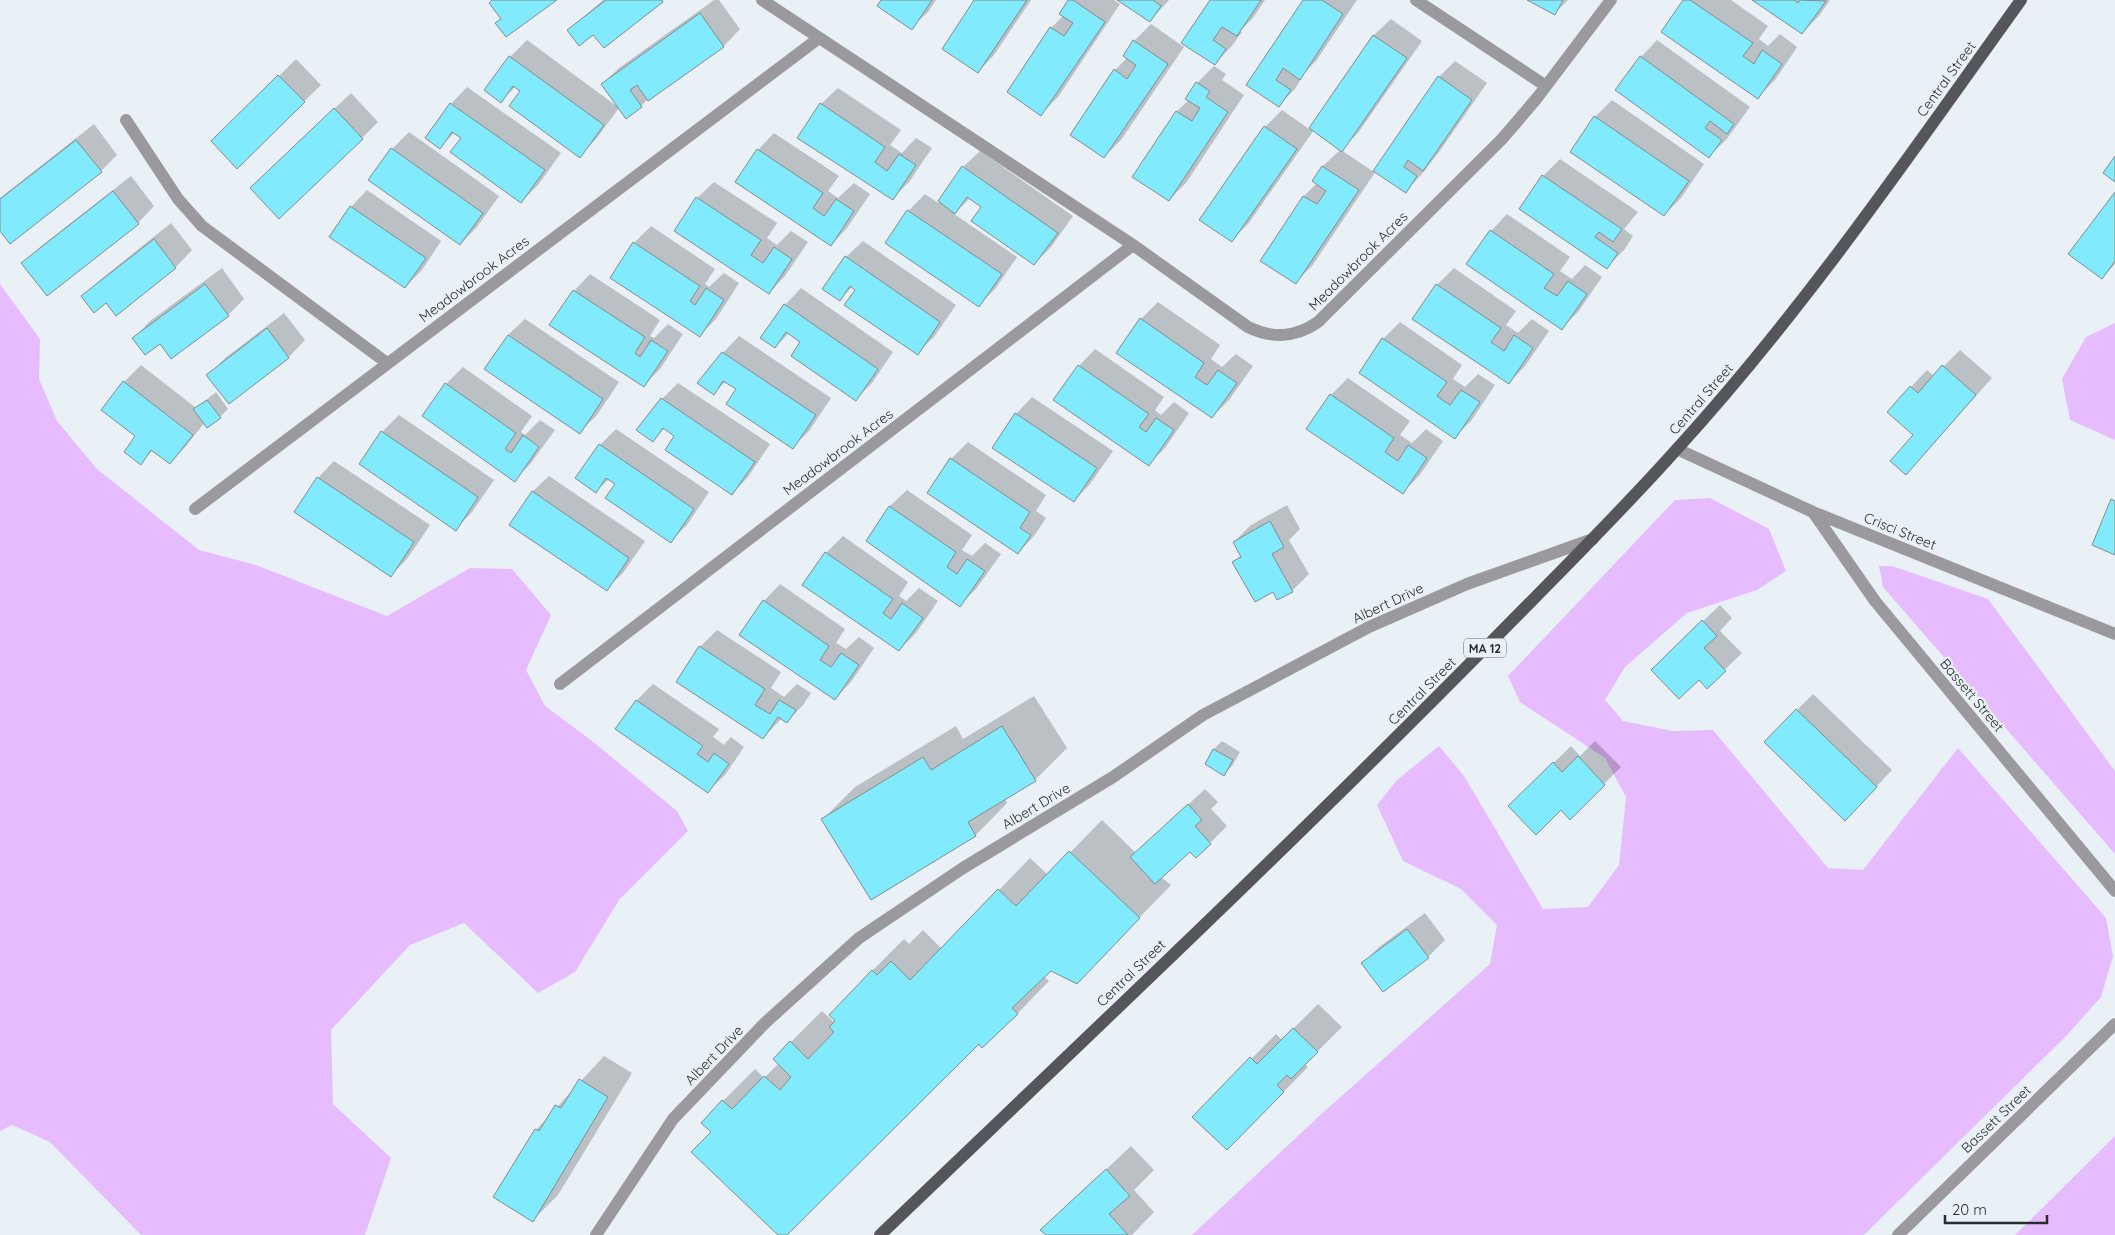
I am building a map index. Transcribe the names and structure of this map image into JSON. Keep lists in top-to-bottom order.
{
  "streets": {
    "main road": ["Central Street", "MA 12"],
    "street": [
      "Meadowbrook Acres",
      "Crisci Street",
      "Albert Drive",
      "Bassett Street"
    ]
  },
  "crossings": [
    ["Central Street", "Crisci Street"],
    ["Central Street", "Albert Drive"],
    ["Crisci Street", "Bassett Street"]
  ],
  "scale_bar": "20 m"
}
